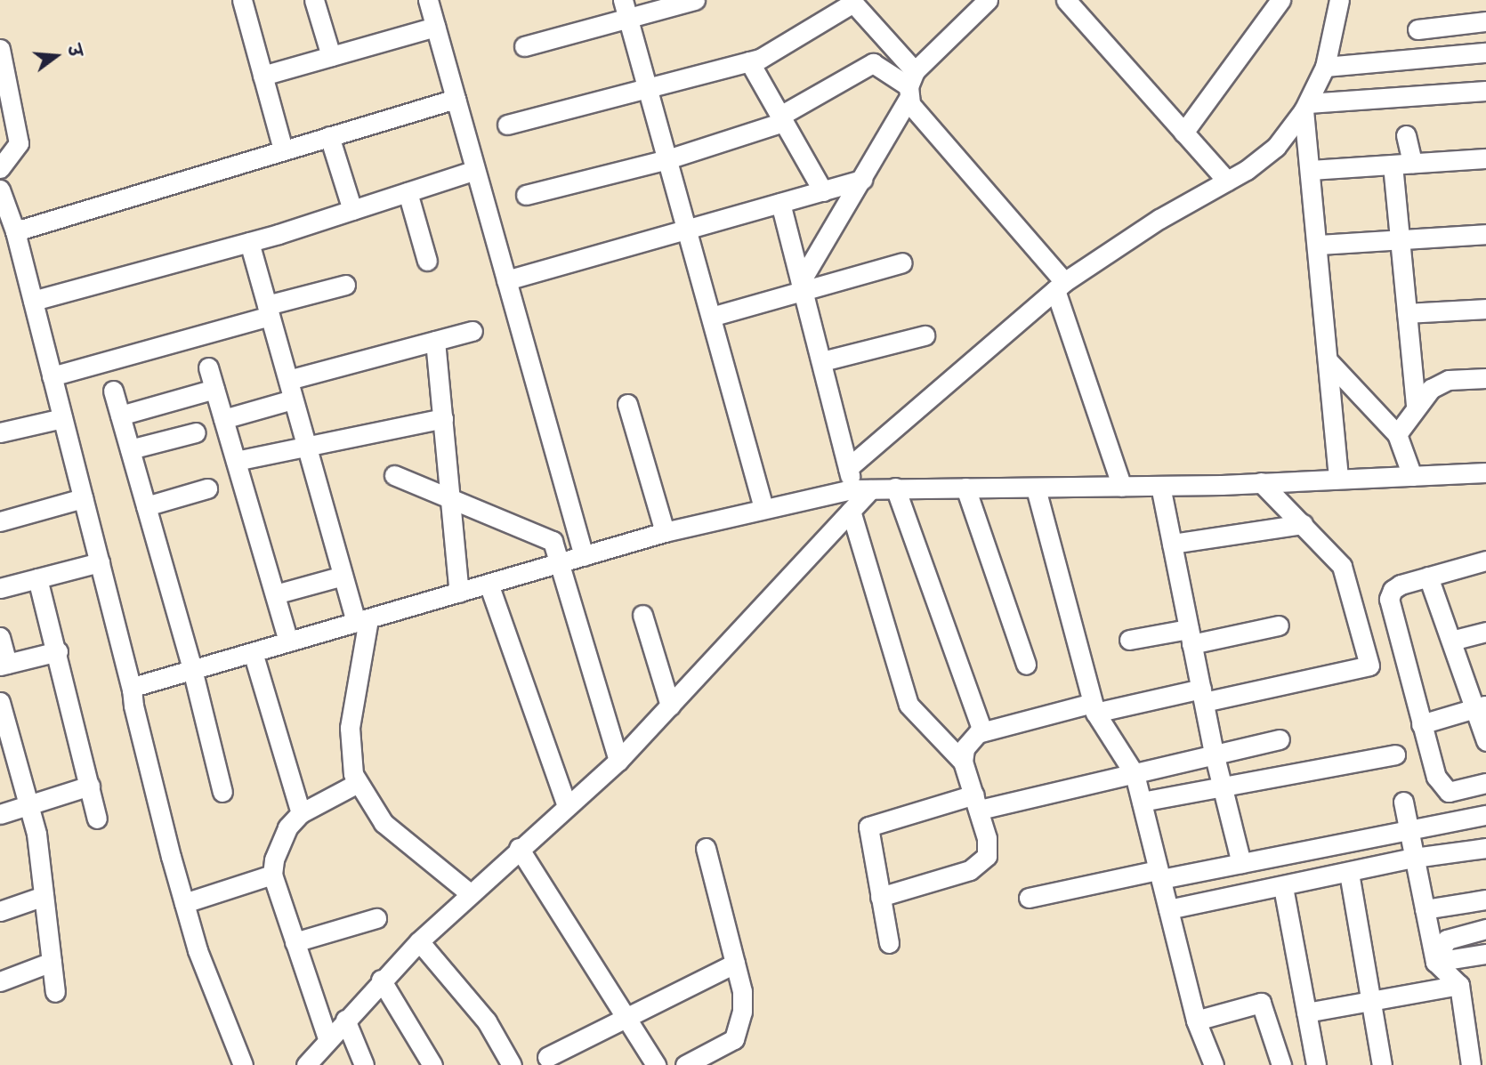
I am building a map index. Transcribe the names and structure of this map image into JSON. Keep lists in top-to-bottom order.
{
  "north": "right"
}
